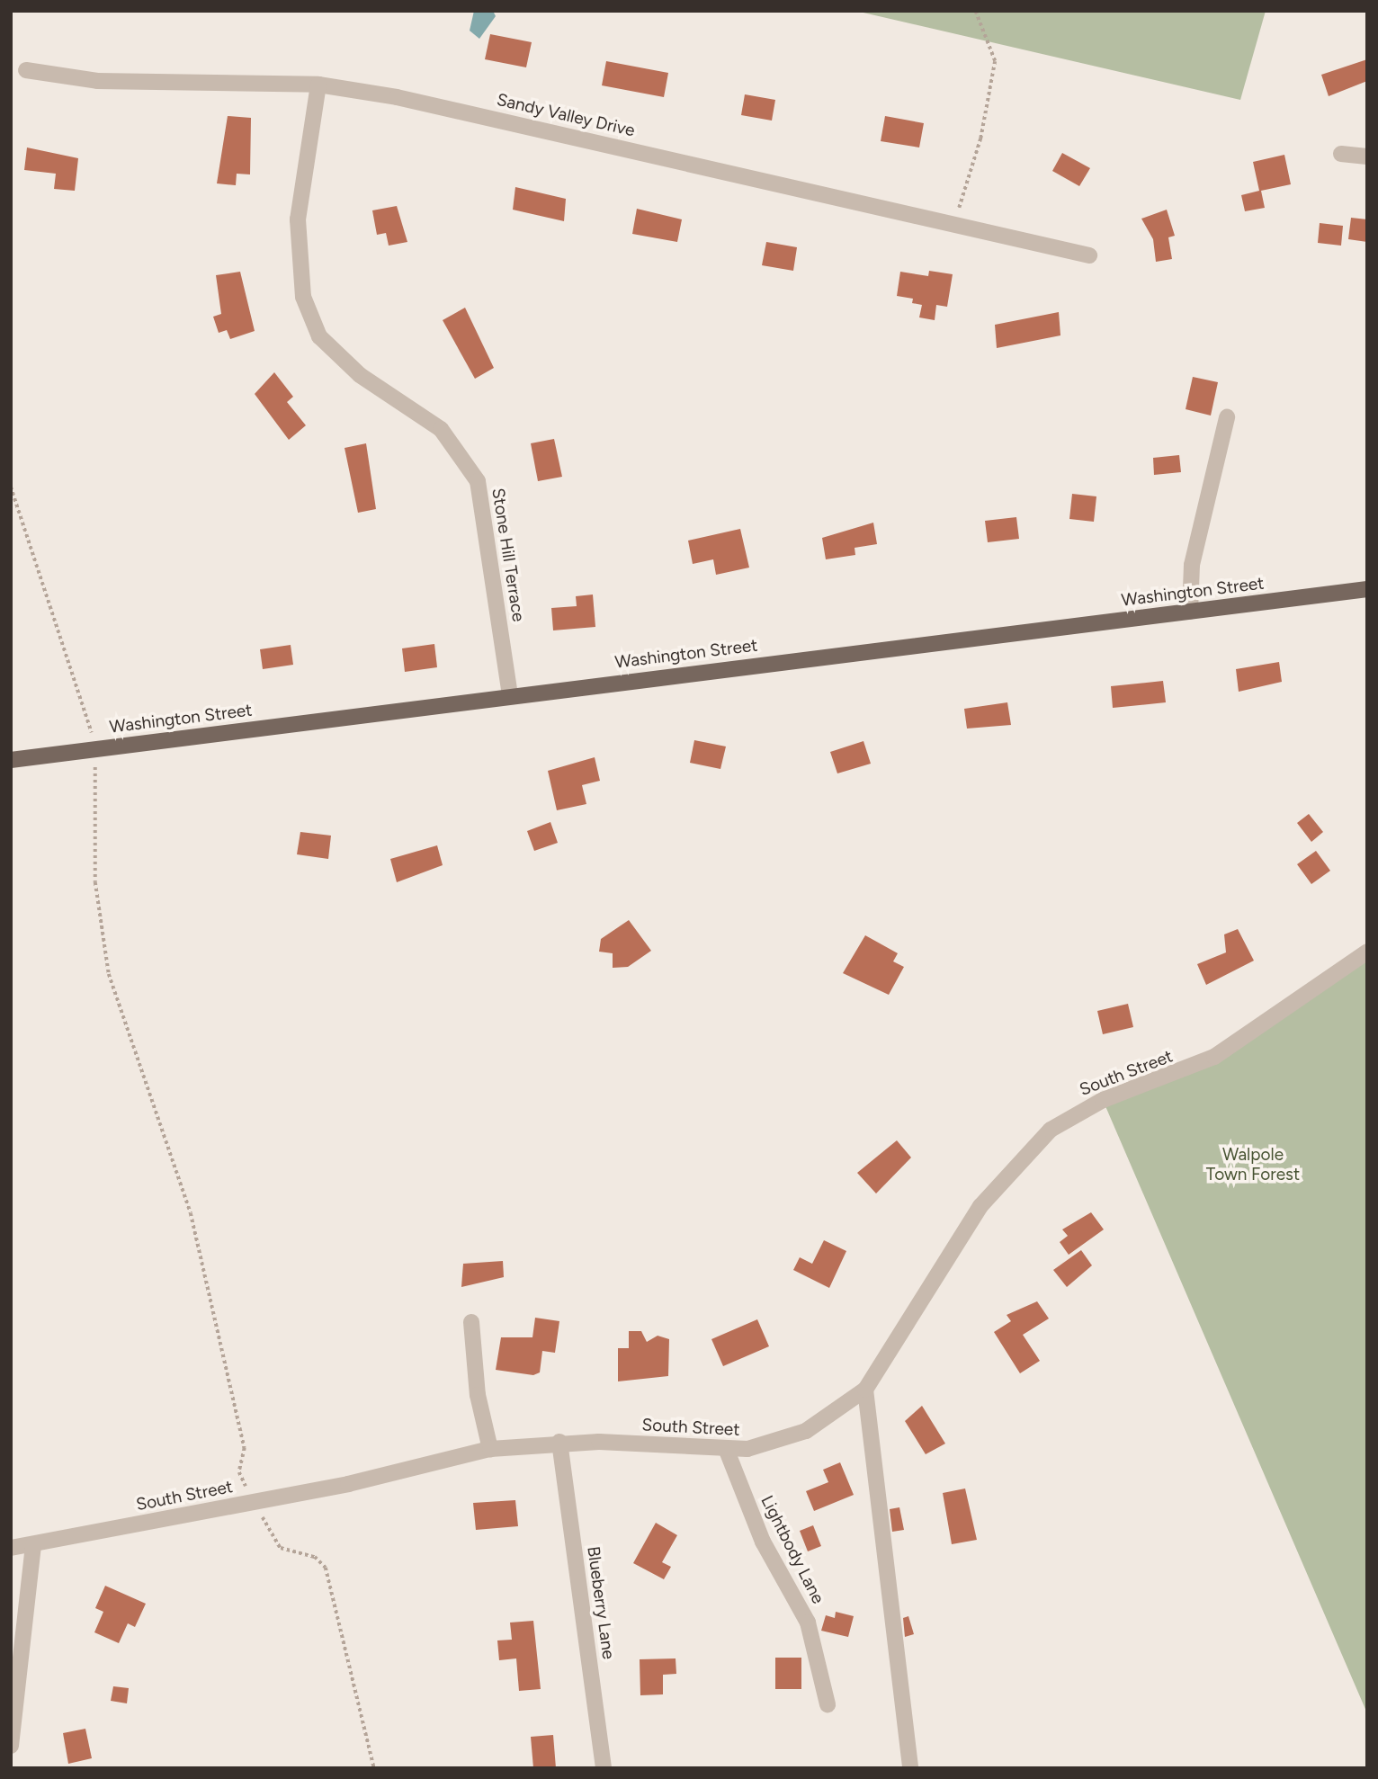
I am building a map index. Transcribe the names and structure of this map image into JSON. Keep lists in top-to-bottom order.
{
  "streets": {
    "main road": ["Washington Street"],
    "street": [
      "Sandy Valley Drive",
      "Stone Hill Terrace",
      "South Street",
      "Lightbody Lane",
      "Blueberry Lane"
    ]
  },
  "crossings": [
    ["Sandy Valley Drive", "Stone Hill Terrace"],
    ["Stone Hill Terrace", "Washington Street"],
    ["South Street", "Lightbody Lane"],
    ["South Street", "Blueberry Lane"]
  ],
  "parks": ["Walpole Town Forest"]
}
